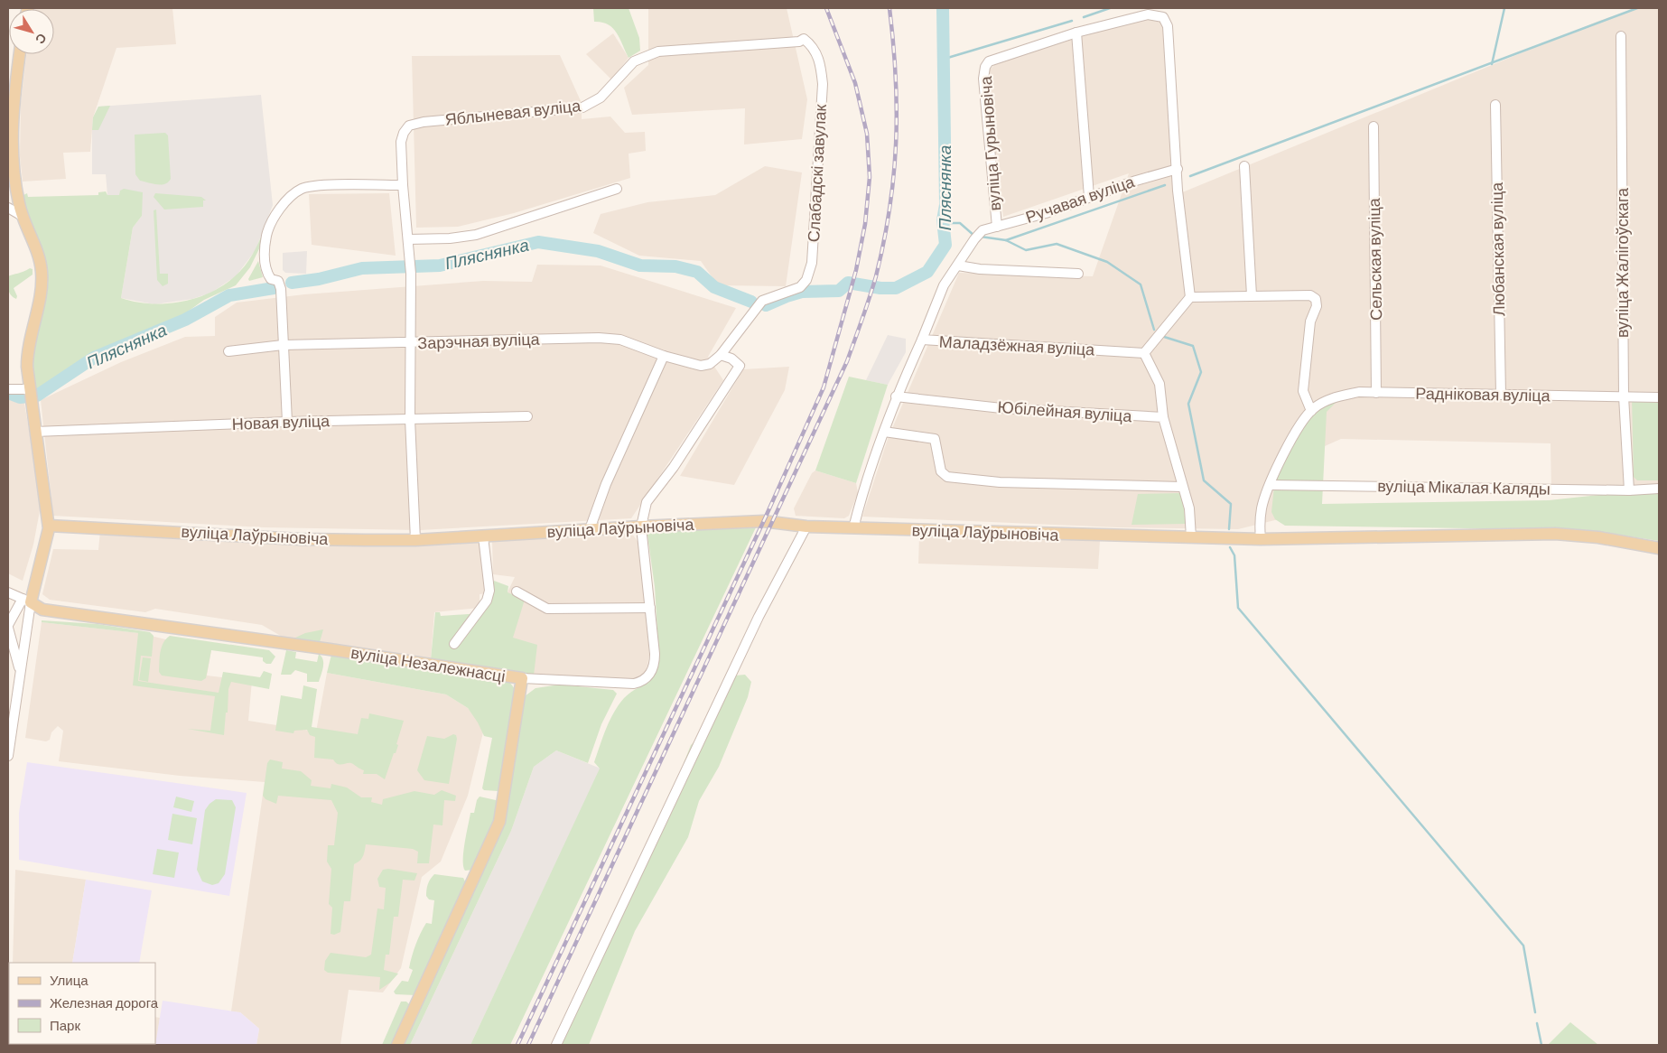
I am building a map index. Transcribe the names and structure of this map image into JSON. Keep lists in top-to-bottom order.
{
  "streets": {
    "main road": ["вуліца Лаўрыновіча", "вуліца Незалежнасці"],
    "street": [
      "Яблыневая вуліца",
      "вуліца Гурыновіча",
      "Слабадскі завулак",
      "Ручавая вуліца",
      "Любанская вуліца",
      "Сельская вуліца",
      "вуліца Жалігоўскага",
      "Зарэчная вуліца",
      "Маладзёжная вуліца",
      "Радніковая вуліца",
      "Юбілейная вуліца",
      "Новая вуліца",
      "вуліца Мікалая Каляды"
    ]
  },
  "crossings": [
    ["Яблыневая вуліца", "Слабадскі завулак"],
    ["Яблыневая вуліца", "Зарэчная вуліца"],
    ["Яблыневая вуліца", "Новая вуліца"],
    ["Яблыневая вуліца", "вуліца Лаўрыновіча"],
    ["вуліца Гурыновіча", "Ручавая вуліца"],
    ["Слабадскі завулак", "Зарэчная вуліца"],
    ["Ручавая вуліца", "Маладзёжная вуліца"],
    ["Любанская вуліца", "Радніковая вуліца"],
    ["Сельская вуліца", "Радніковая вуліца"],
    ["вуліца Жалігоўскага", "Радніковая вуліца"],
    ["вуліца Жалігоўскага", "вуліца Мікалая Каляды"]
  ],
  "water": ["Пляснянка"],
  "legend": ["Улица", "Железная дорога", "Парк"],
  "north": "bottom right"
}
